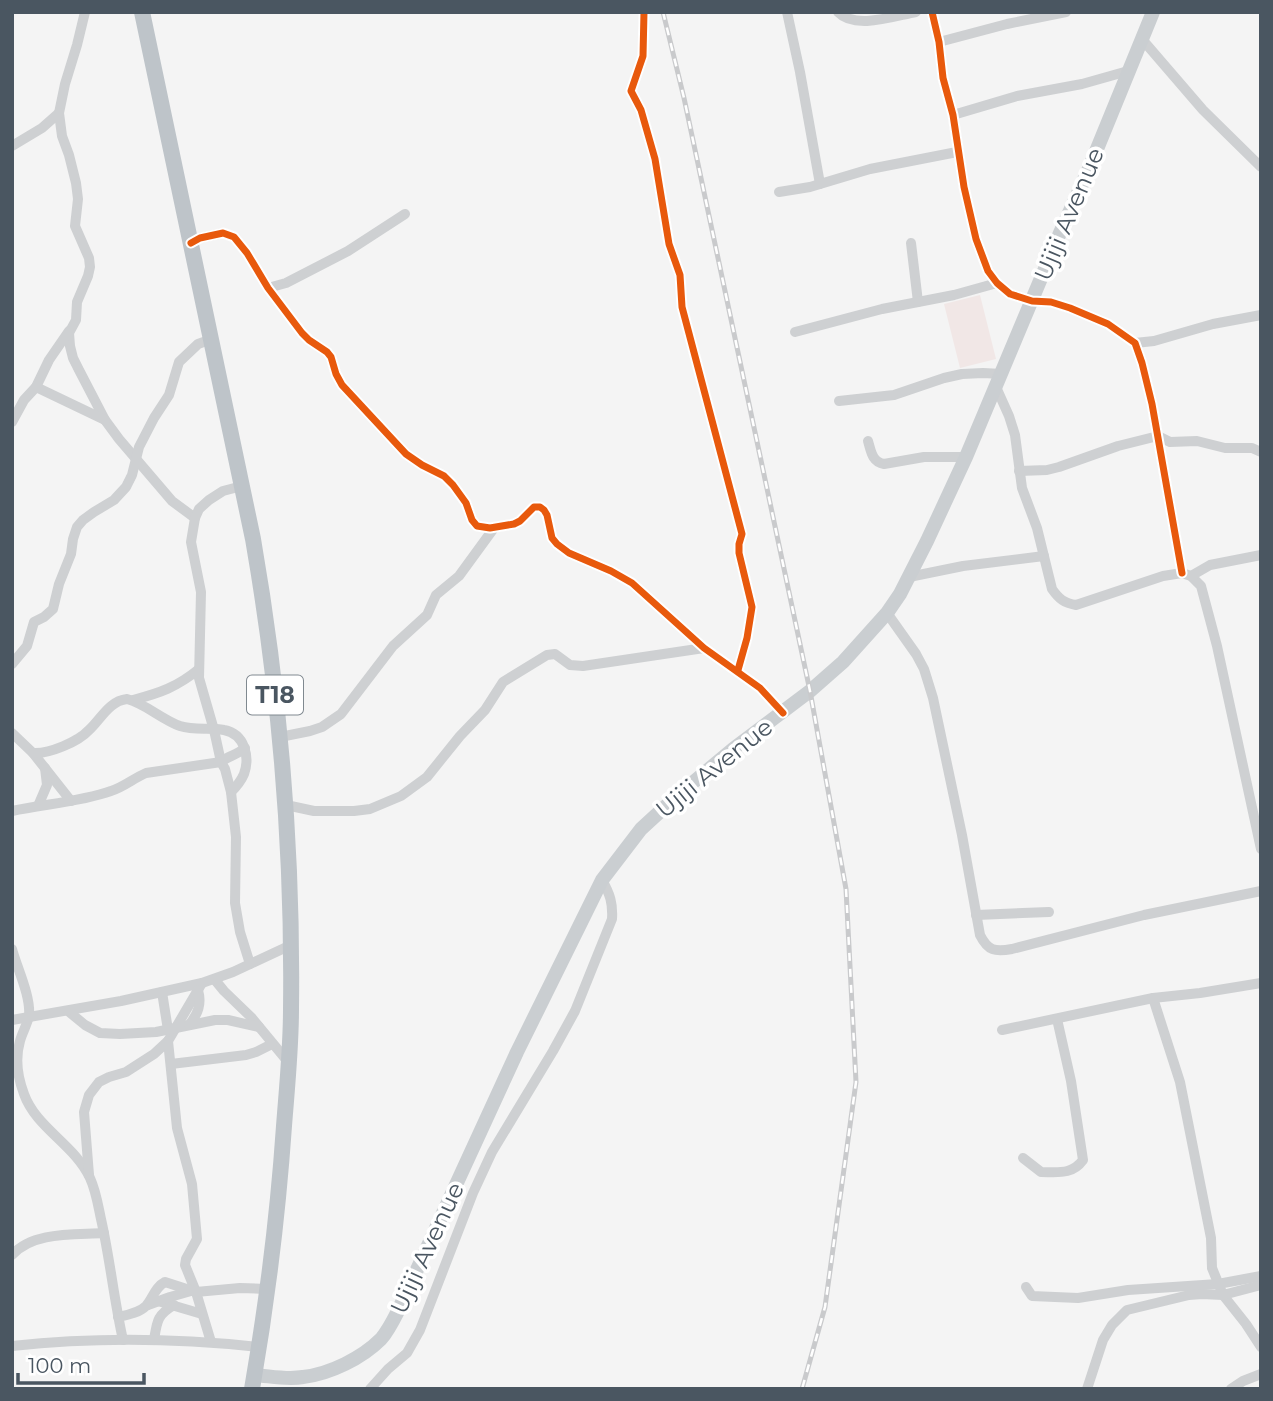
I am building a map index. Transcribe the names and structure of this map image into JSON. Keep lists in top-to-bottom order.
{
  "streets": {
    "highway": ["T18"],
    "main road": ["Ujiji Avenue"]
  },
  "crossings": [
    ["Ujiji Avenue", "T18"]
  ],
  "scale_bar": "100 m"
}
